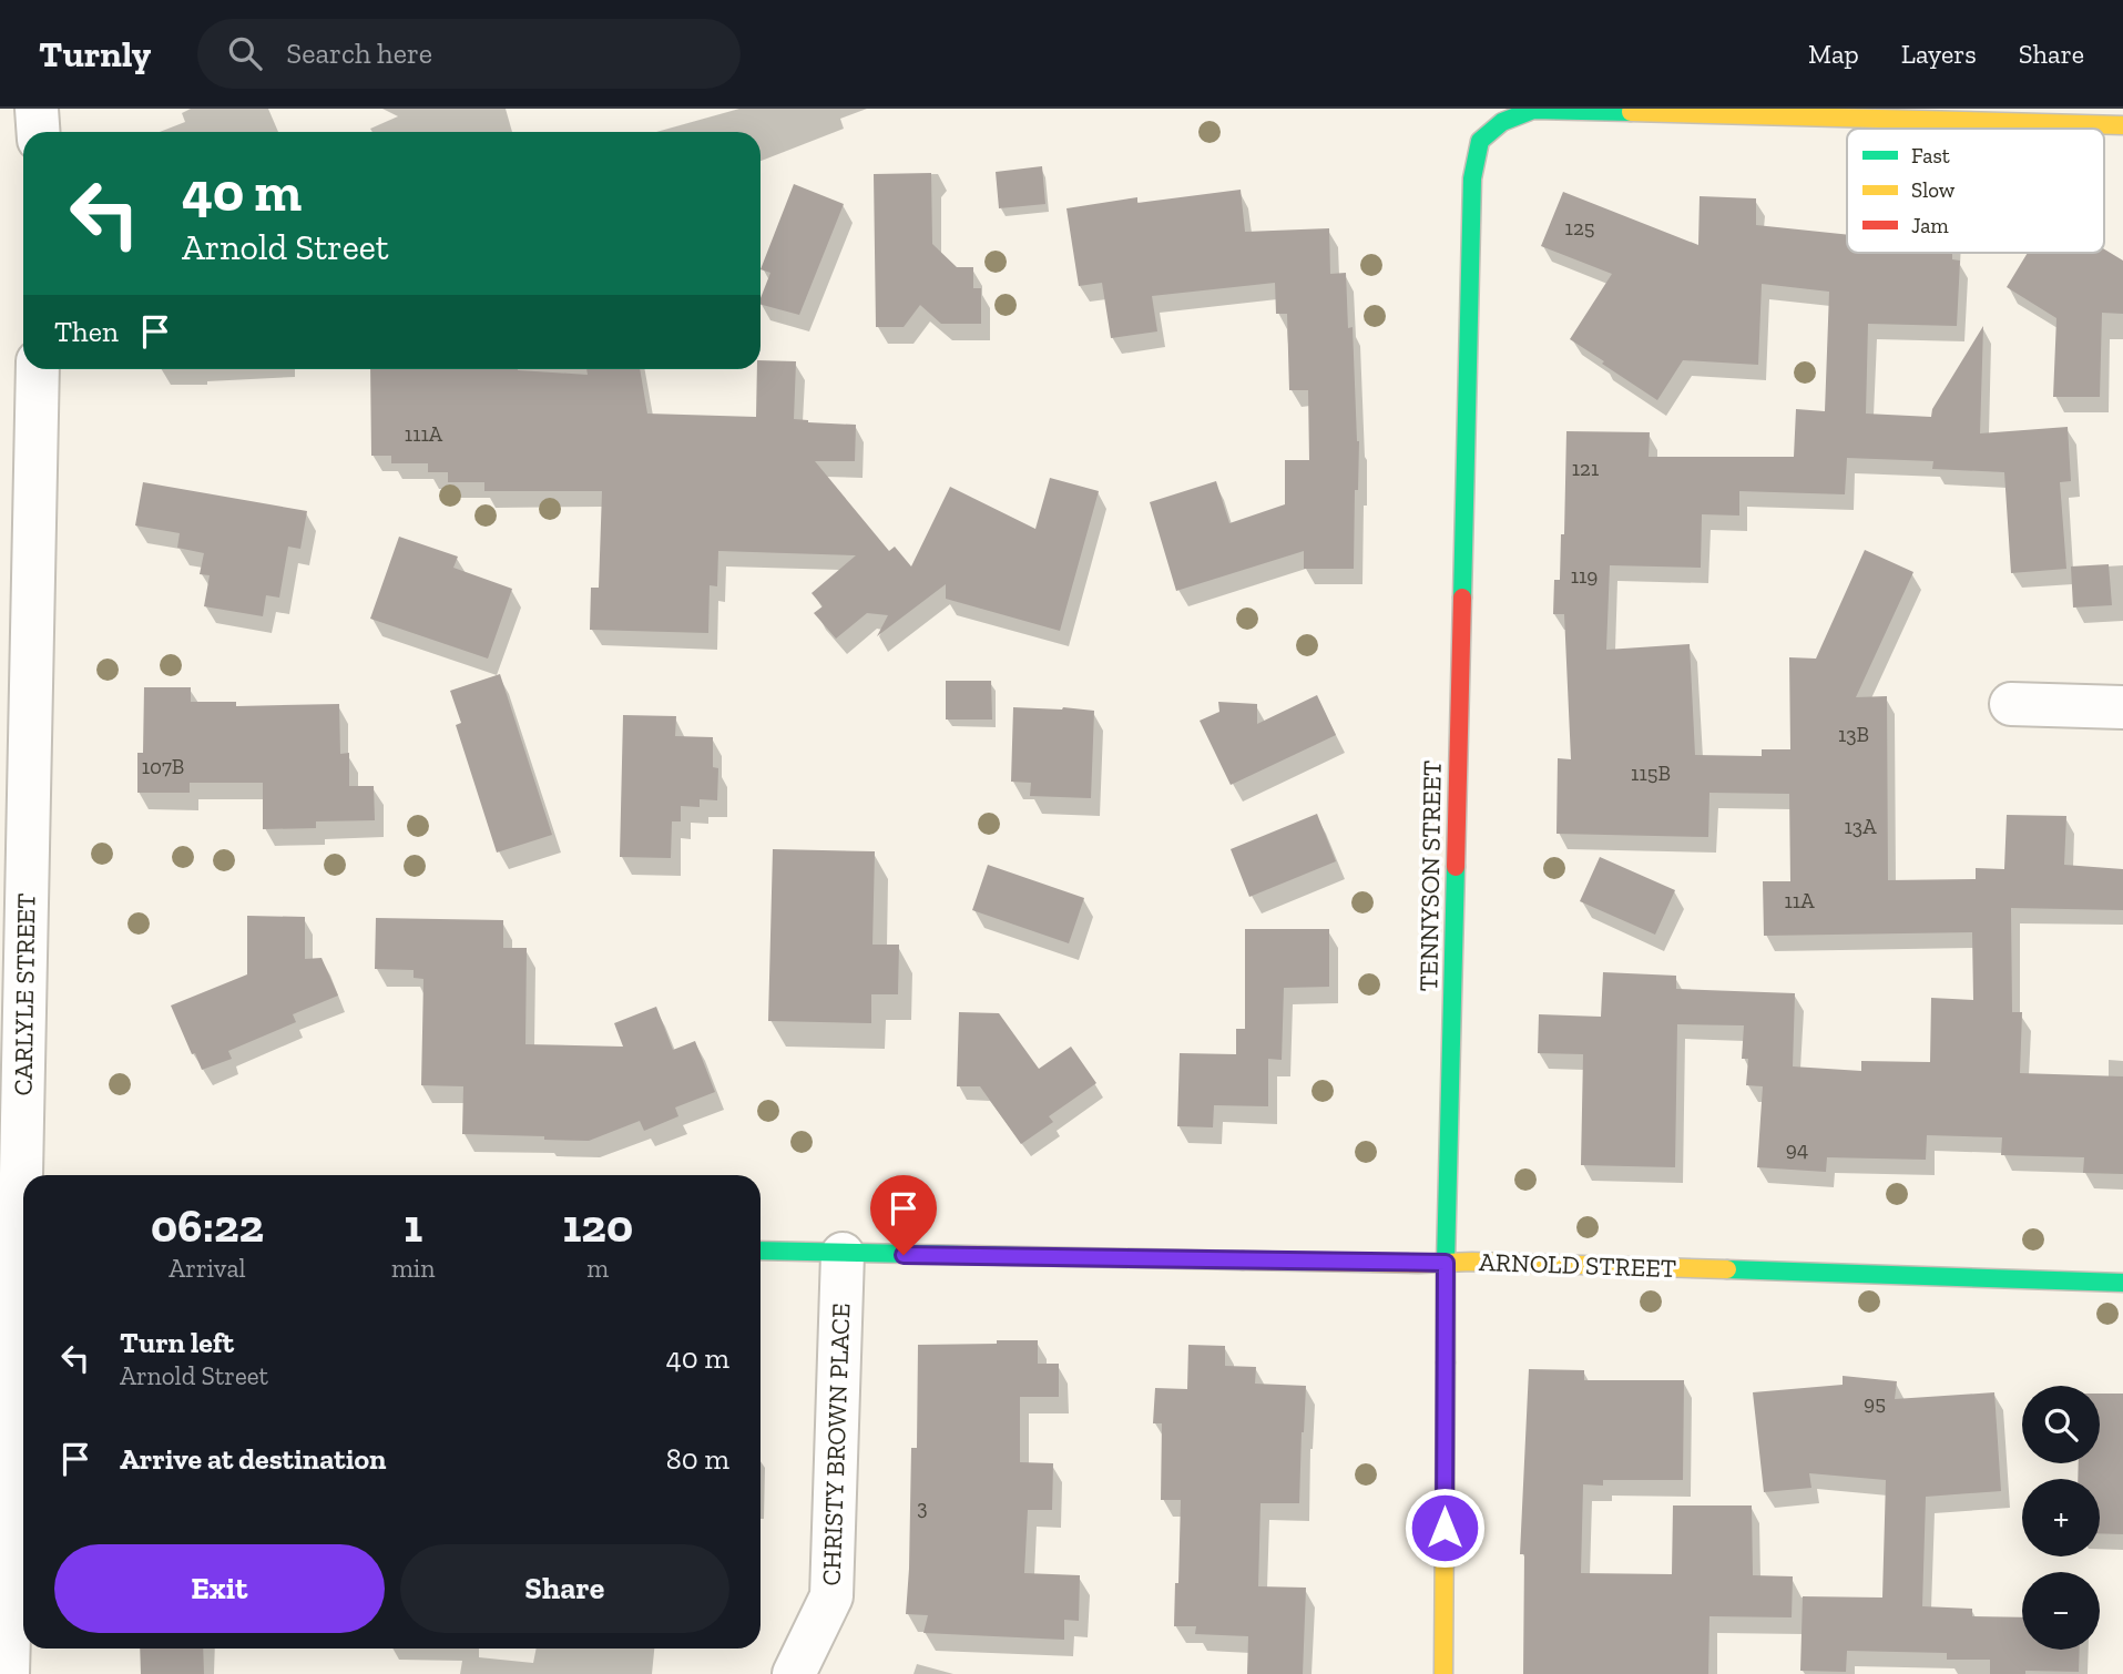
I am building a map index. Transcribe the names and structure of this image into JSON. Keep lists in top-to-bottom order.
{
  "streets": {
    "street": [
      "TENNYSON STREET",
      "CARLYLE STREET",
      "ARNOLD STREET",
      "CHRISTY BROWN PLACE"
    ]
  },
  "crossings": [
    ["TENNYSON STREET", "ARNOLD STREET"],
    ["ARNOLD STREET", "CHRISTY BROWN PLACE"]
  ],
  "house_numbers": [
    "125",
    "111A",
    "121",
    "119",
    "13B",
    "107B",
    "115B",
    "13A",
    "11A",
    "94",
    "95",
    "3"
  ],
  "legend": ["Fast", "Slow", "Jam"],
  "page": {
    "header": "Turnly",
    "search": "Search here",
    "nav": ["Map", "Layers", "Share"],
    "turn": ["40 m", "Arnold Street"],
    "then": "Then",
    "eta": [
      "06:22",
      "Arrival",
      "1",
      "min",
      "120",
      "m"
    ],
    "list": [
      {
        "name": "Turn left",
        "note": "Arnold Street",
        "value": "40 m"
      },
      {
        "name": "Arrive at destination",
        "value": "80 m"
      }
    ],
    "map_buttons": ["+", "−"],
    "buttons": ["Exit", "Share"]
  }
}
